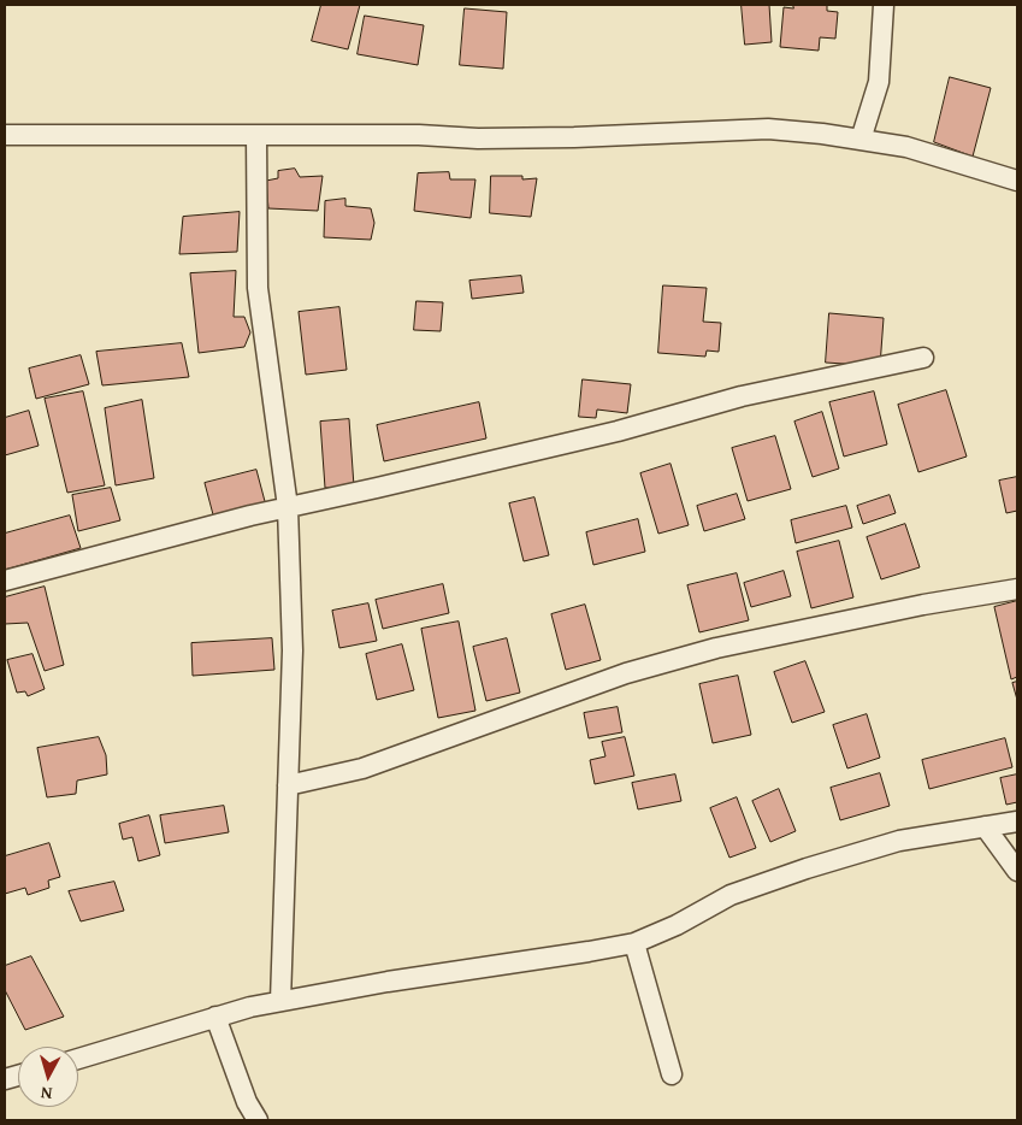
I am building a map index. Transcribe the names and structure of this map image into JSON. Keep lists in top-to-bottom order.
{
  "north": "bottom"
}
